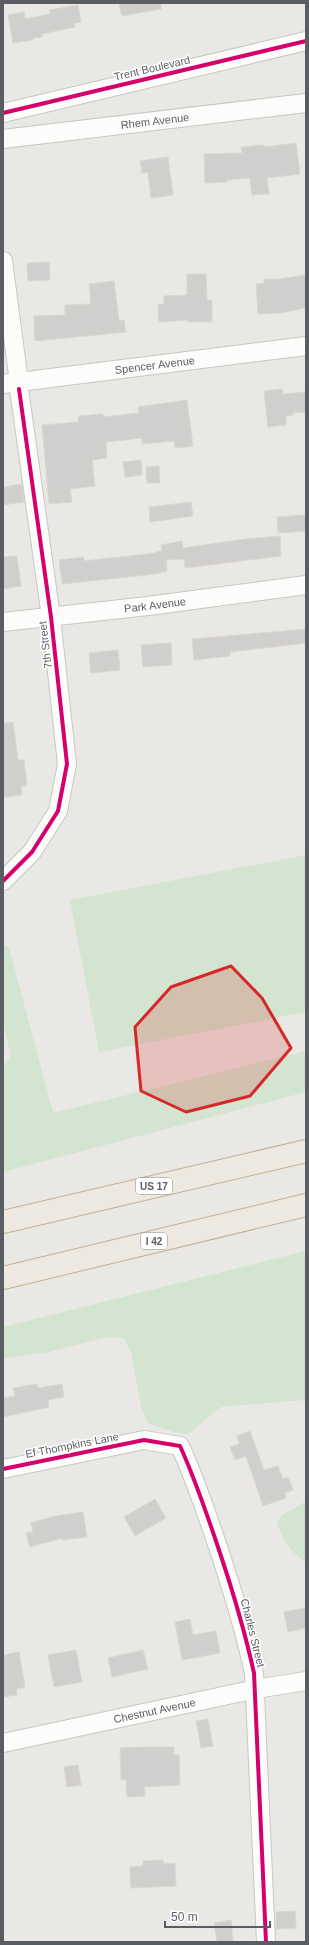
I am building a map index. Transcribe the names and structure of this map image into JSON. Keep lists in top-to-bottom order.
{
  "streets": {
    "highway": ["US 17", "I 42"],
    "street": [
      "Trent Boulevard",
      "Rhem Avenue",
      "Spencer Avenue",
      "Park Avenue",
      "7th Street",
      "Ef Thompkins Lane",
      "Charles Street",
      "Chestnut Avenue"
    ]
  },
  "crossings": [
    ["Spencer Avenue", "7th Street"],
    ["Park Avenue", "7th Street"],
    ["Ef Thompkins Lane", "Charles Street"],
    ["Charles Street", "Chestnut Avenue"]
  ],
  "scale_bar": "50 m"
}
